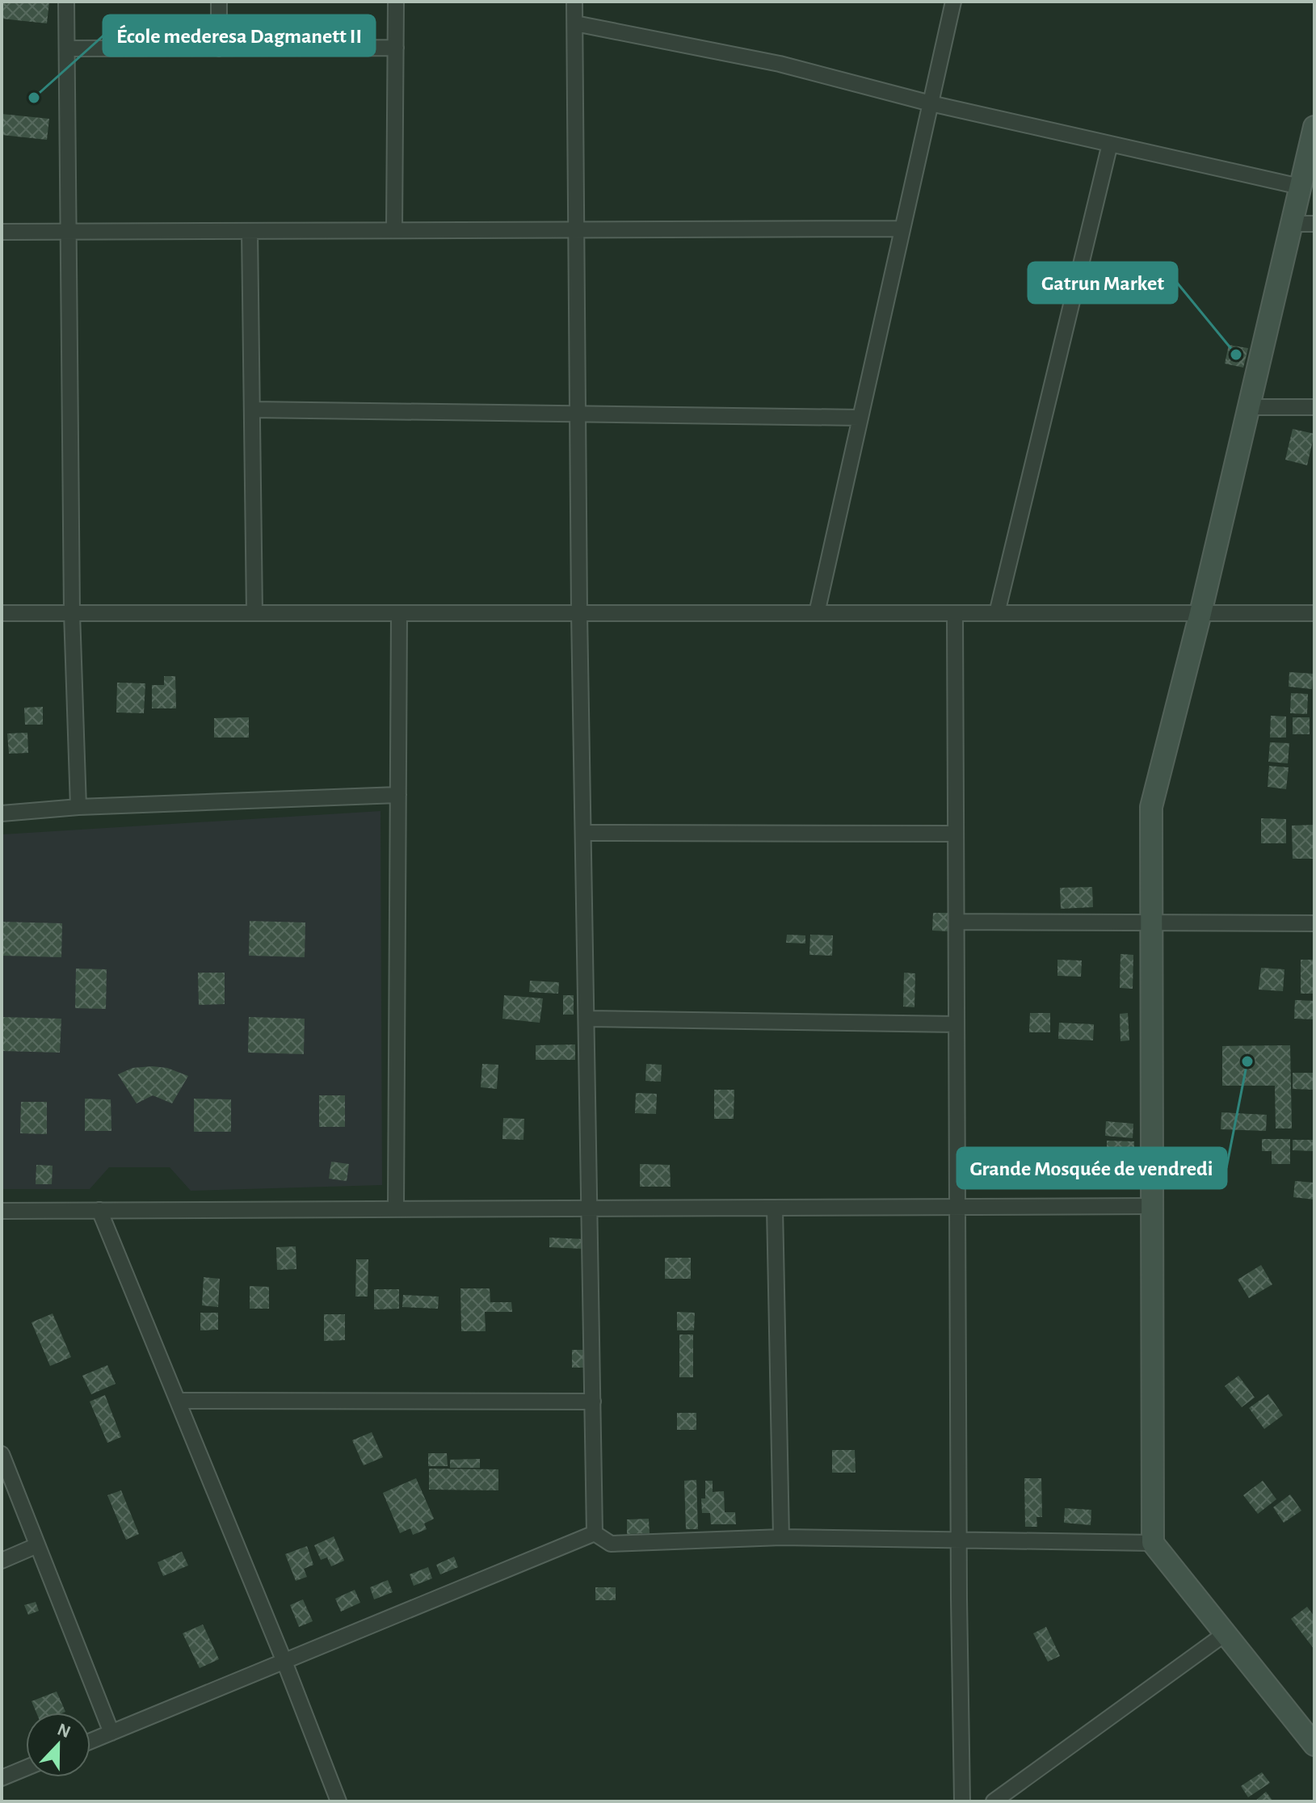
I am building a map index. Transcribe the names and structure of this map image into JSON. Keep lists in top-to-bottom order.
{
  "places": ["École mederesa Dagmanett II", "Gatrun Market", "Grande Mosquée de vendredi"],
  "north": "top"
}
